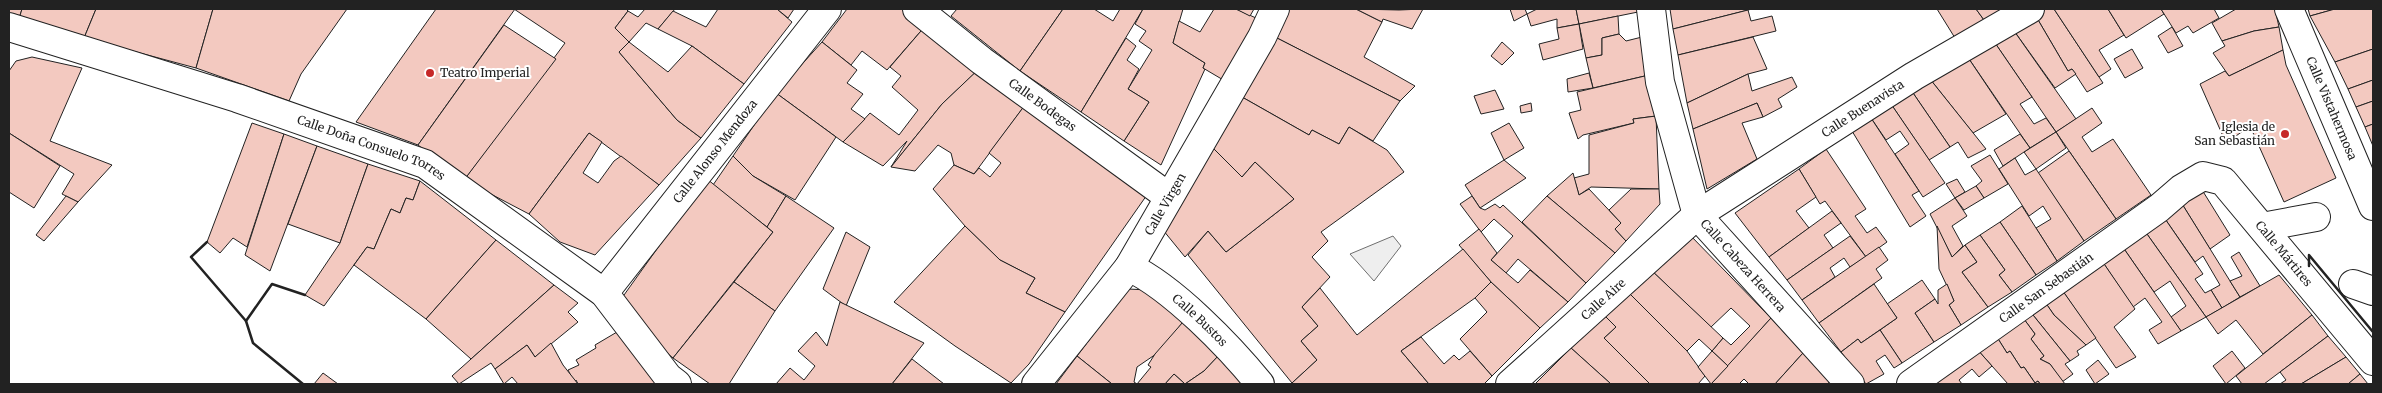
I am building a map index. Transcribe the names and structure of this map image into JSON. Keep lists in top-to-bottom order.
{
  "streets": {
    "street": [
      "Calle Bodegas",
      "Calle Vistahermosa",
      "Calle Buenavista",
      "Calle Doña Consuelo Torres",
      "Calle Alonso Mendoza",
      "Calle Virgen",
      "Calle Mártires",
      "Calle Cabeza Herrera",
      "Calle San Sebastián",
      "Calle Aire",
      "Calle Bustos"
    ]
  },
  "crossings": [
    ["Calle Bodegas", "Calle Virgen"],
    ["Calle Buenavista", "Calle Cabeza Herrera"],
    ["Calle Buenavista", "Calle Aire"],
    ["Calle Doña Consuelo Torres", "Calle Alonso Mendoza"],
    ["Calle Virgen", "Calle Bustos"],
    ["Calle Mártires", "Calle San Sebastián"],
    ["Calle Cabeza Herrera", "Calle Aire"]
  ],
  "places": ["Teatro Imperial", "Iglesia de San Sebastián"]
}
